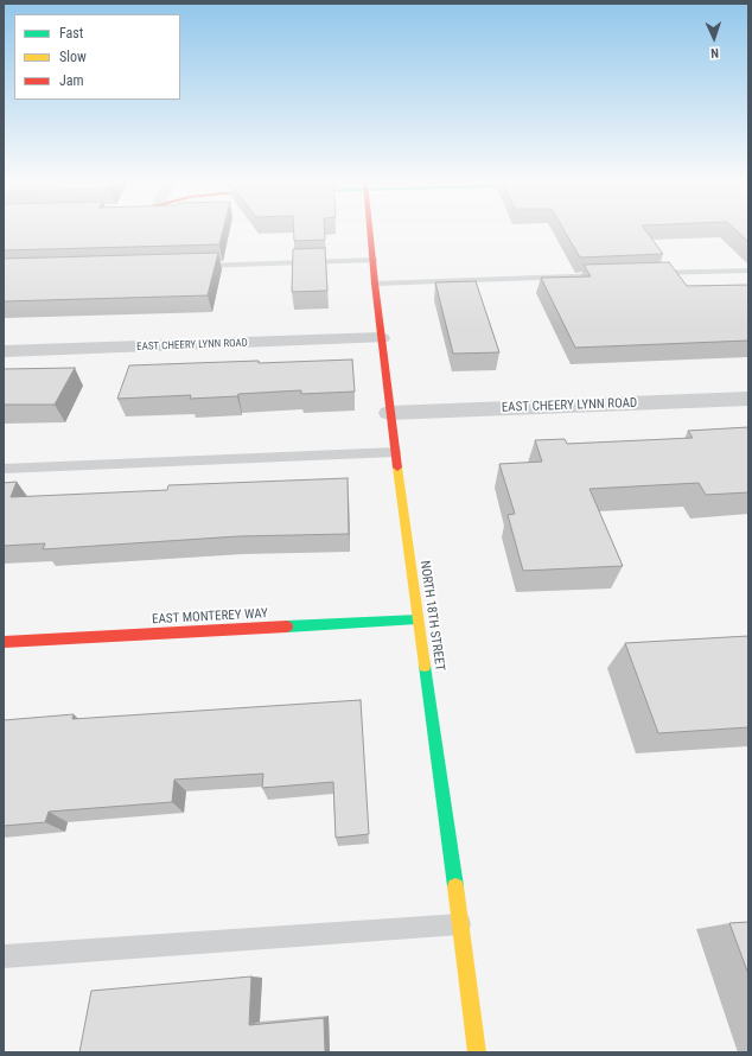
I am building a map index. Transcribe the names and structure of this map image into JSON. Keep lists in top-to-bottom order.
{
  "streets": {
    "street": ["EAST CHEERY LYNN ROAD", "NORTH 18TH STREET", "EAST MONTEREY WAY"]
  },
  "crossings": [
    ["EAST CHEERY LYNN ROAD", "NORTH 18TH STREET"],
    ["NORTH 18TH STREET", "EAST MONTEREY WAY"]
  ],
  "legend": ["Fast", "Slow", "Jam"],
  "north": "bottom"
}
